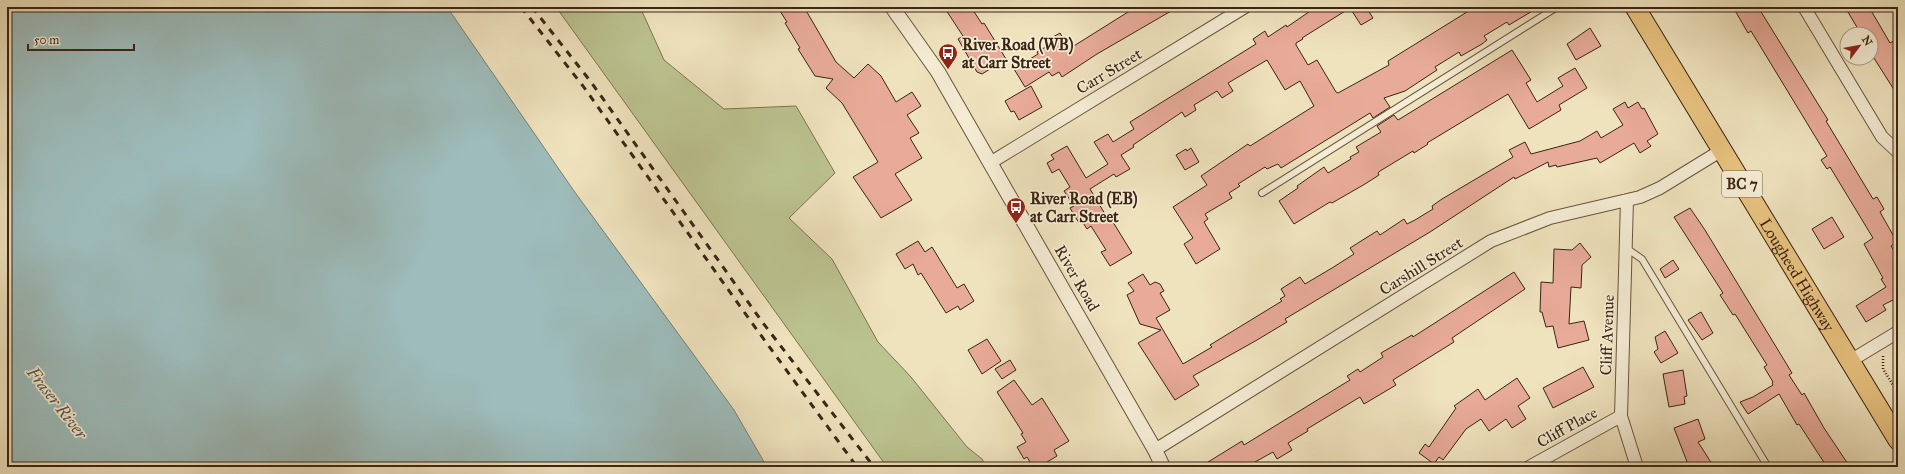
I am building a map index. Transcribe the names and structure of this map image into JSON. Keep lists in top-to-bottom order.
{
  "streets": {
    "highway": ["BC 7", "Lougheed Highway"],
    "street": [
      "Carr Street",
      "Carshill Street",
      "River Road",
      "Cliff Avenue",
      "Cliff Place"
    ]
  },
  "crossings": [
    ["Carr Street", "River Road"],
    ["Carshill Street", "Lougheed Highway"],
    ["Carshill Street", "River Road"],
    ["Carshill Street", "Cliff Avenue"],
    ["Cliff Avenue", "Cliff Place"]
  ],
  "water": ["Fraser River"],
  "places": {
    "bus stop": ["River Road (WB) at Carr Street", "River Road (EB) at Carr Street"]
  },
  "scale_bar": "50 m",
  "north": "top right"
}
